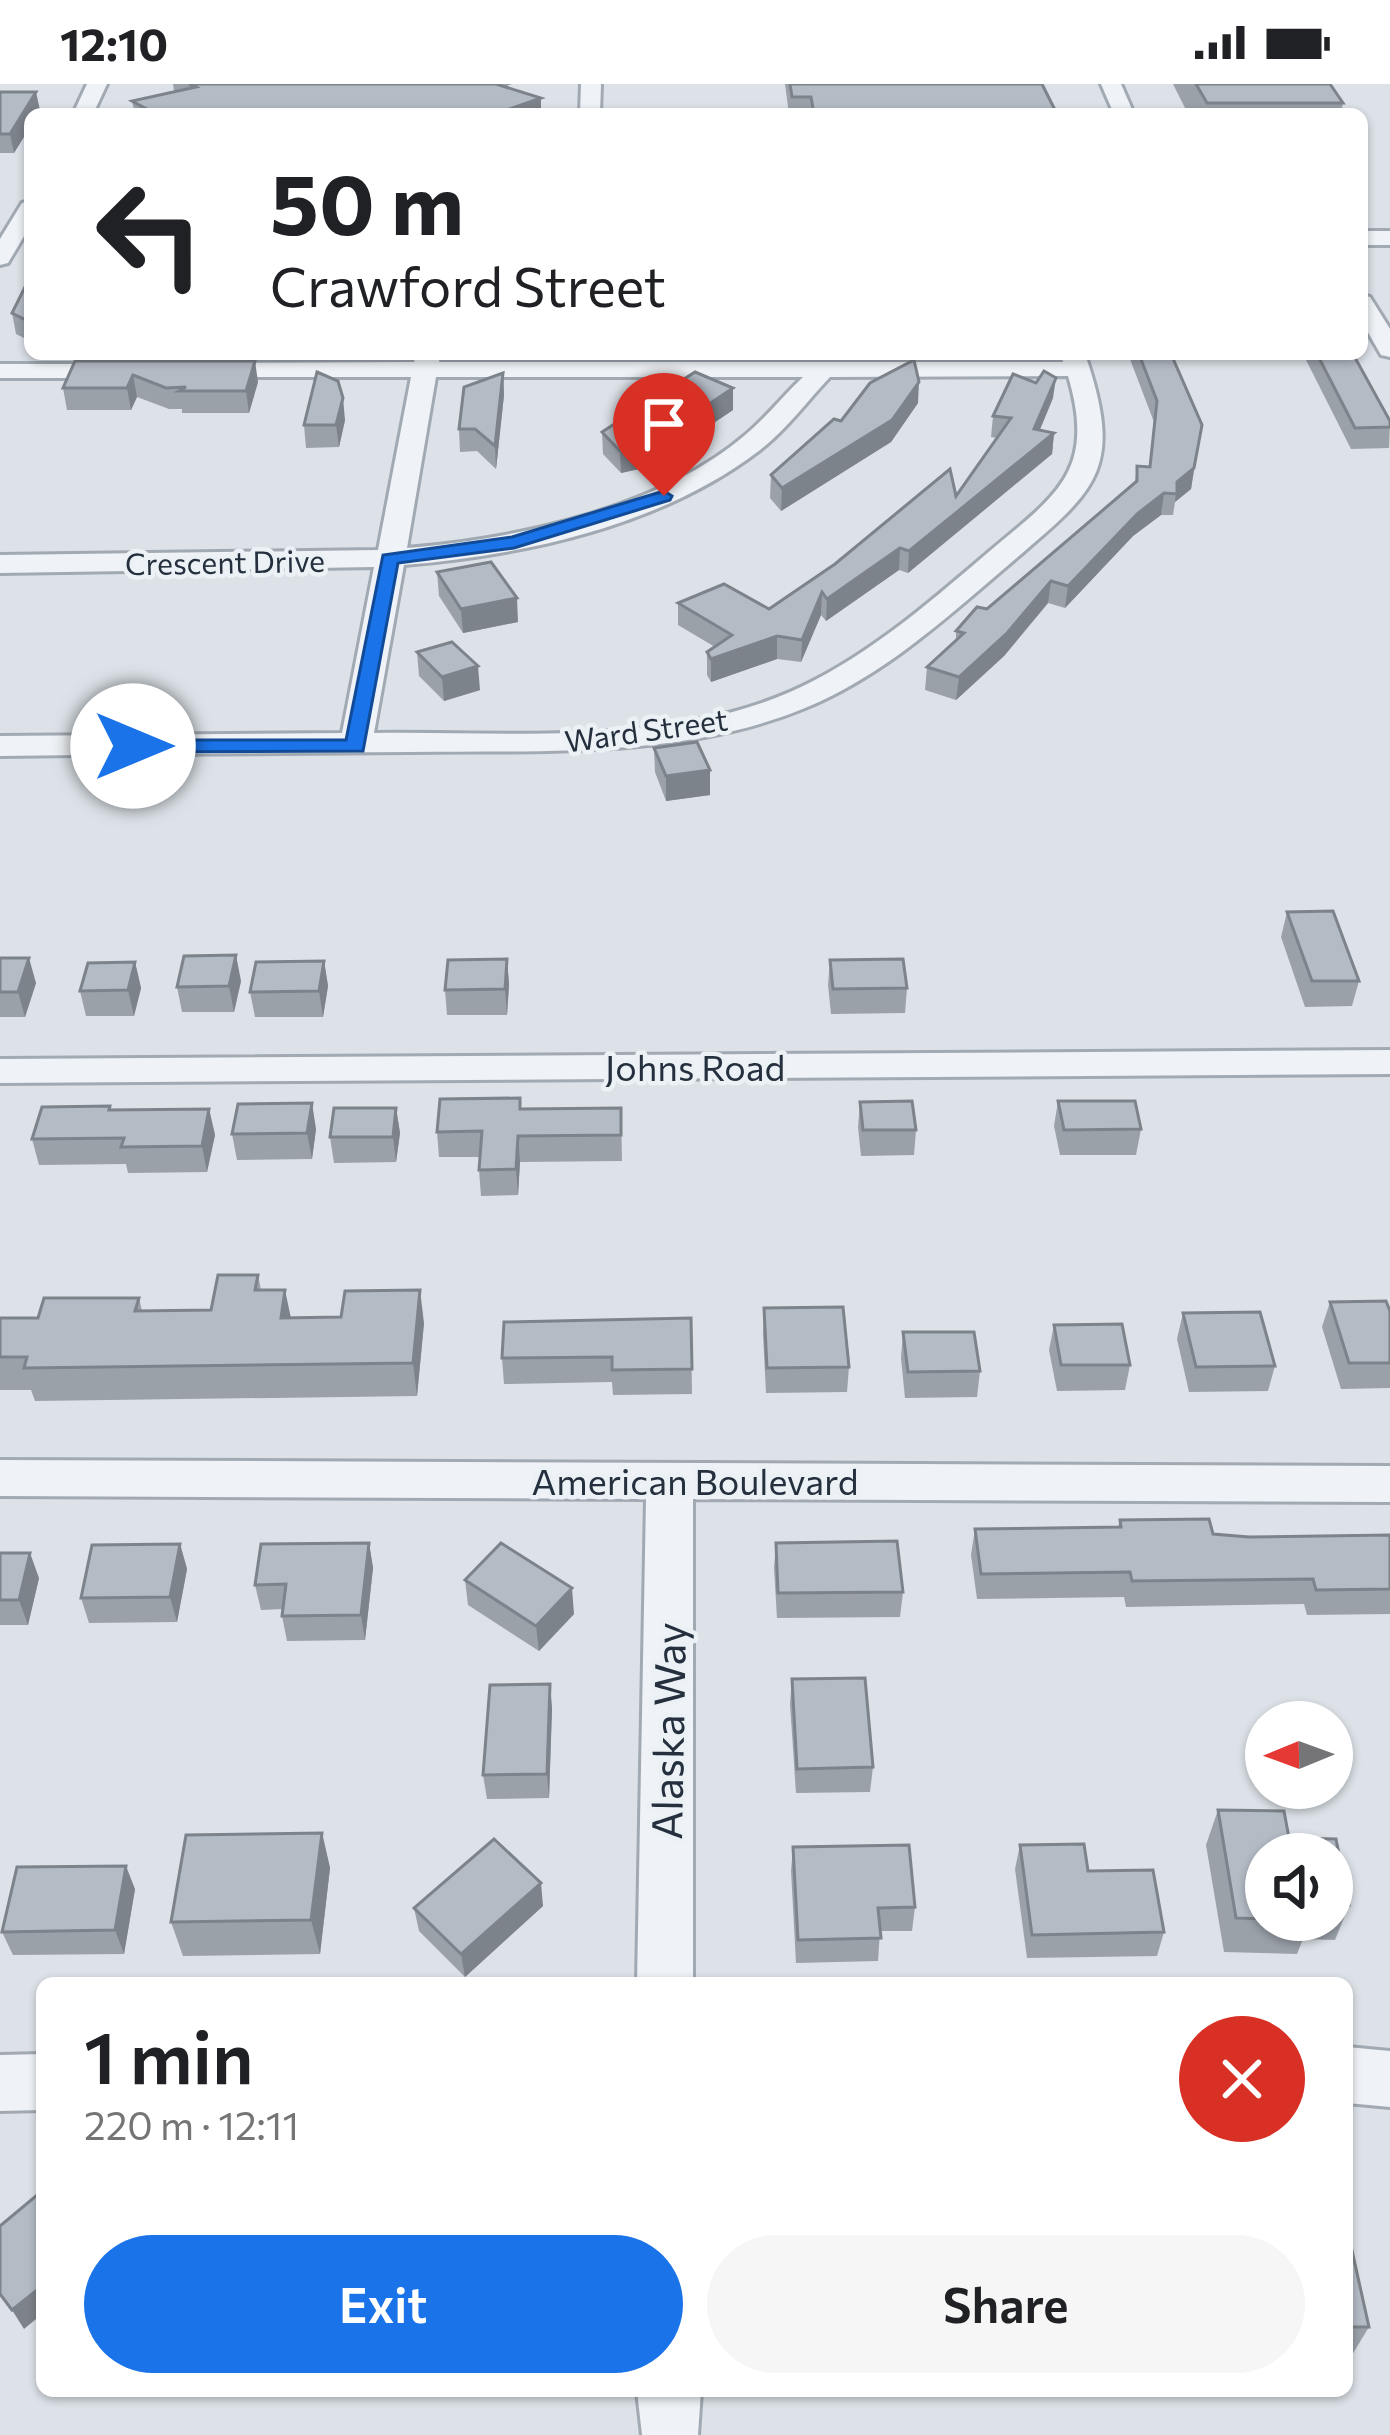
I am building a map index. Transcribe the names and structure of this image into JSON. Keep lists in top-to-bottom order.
{
  "streets": {
    "street": [
      "Crescent Drive",
      "Ward Street",
      "Johns Road",
      "American Boulevard",
      "Alaska Way"
    ]
  },
  "crossings": [
    ["American Boulevard", "Alaska Way"]
  ],
  "north": "left",
  "page": {
    "status": "12:10",
    "turn": ["50 m", "Crawford Street"],
    "heading": ["1 min", "220 m · 12:11"],
    "buttons": ["Exit", "Share"]
  }
}
